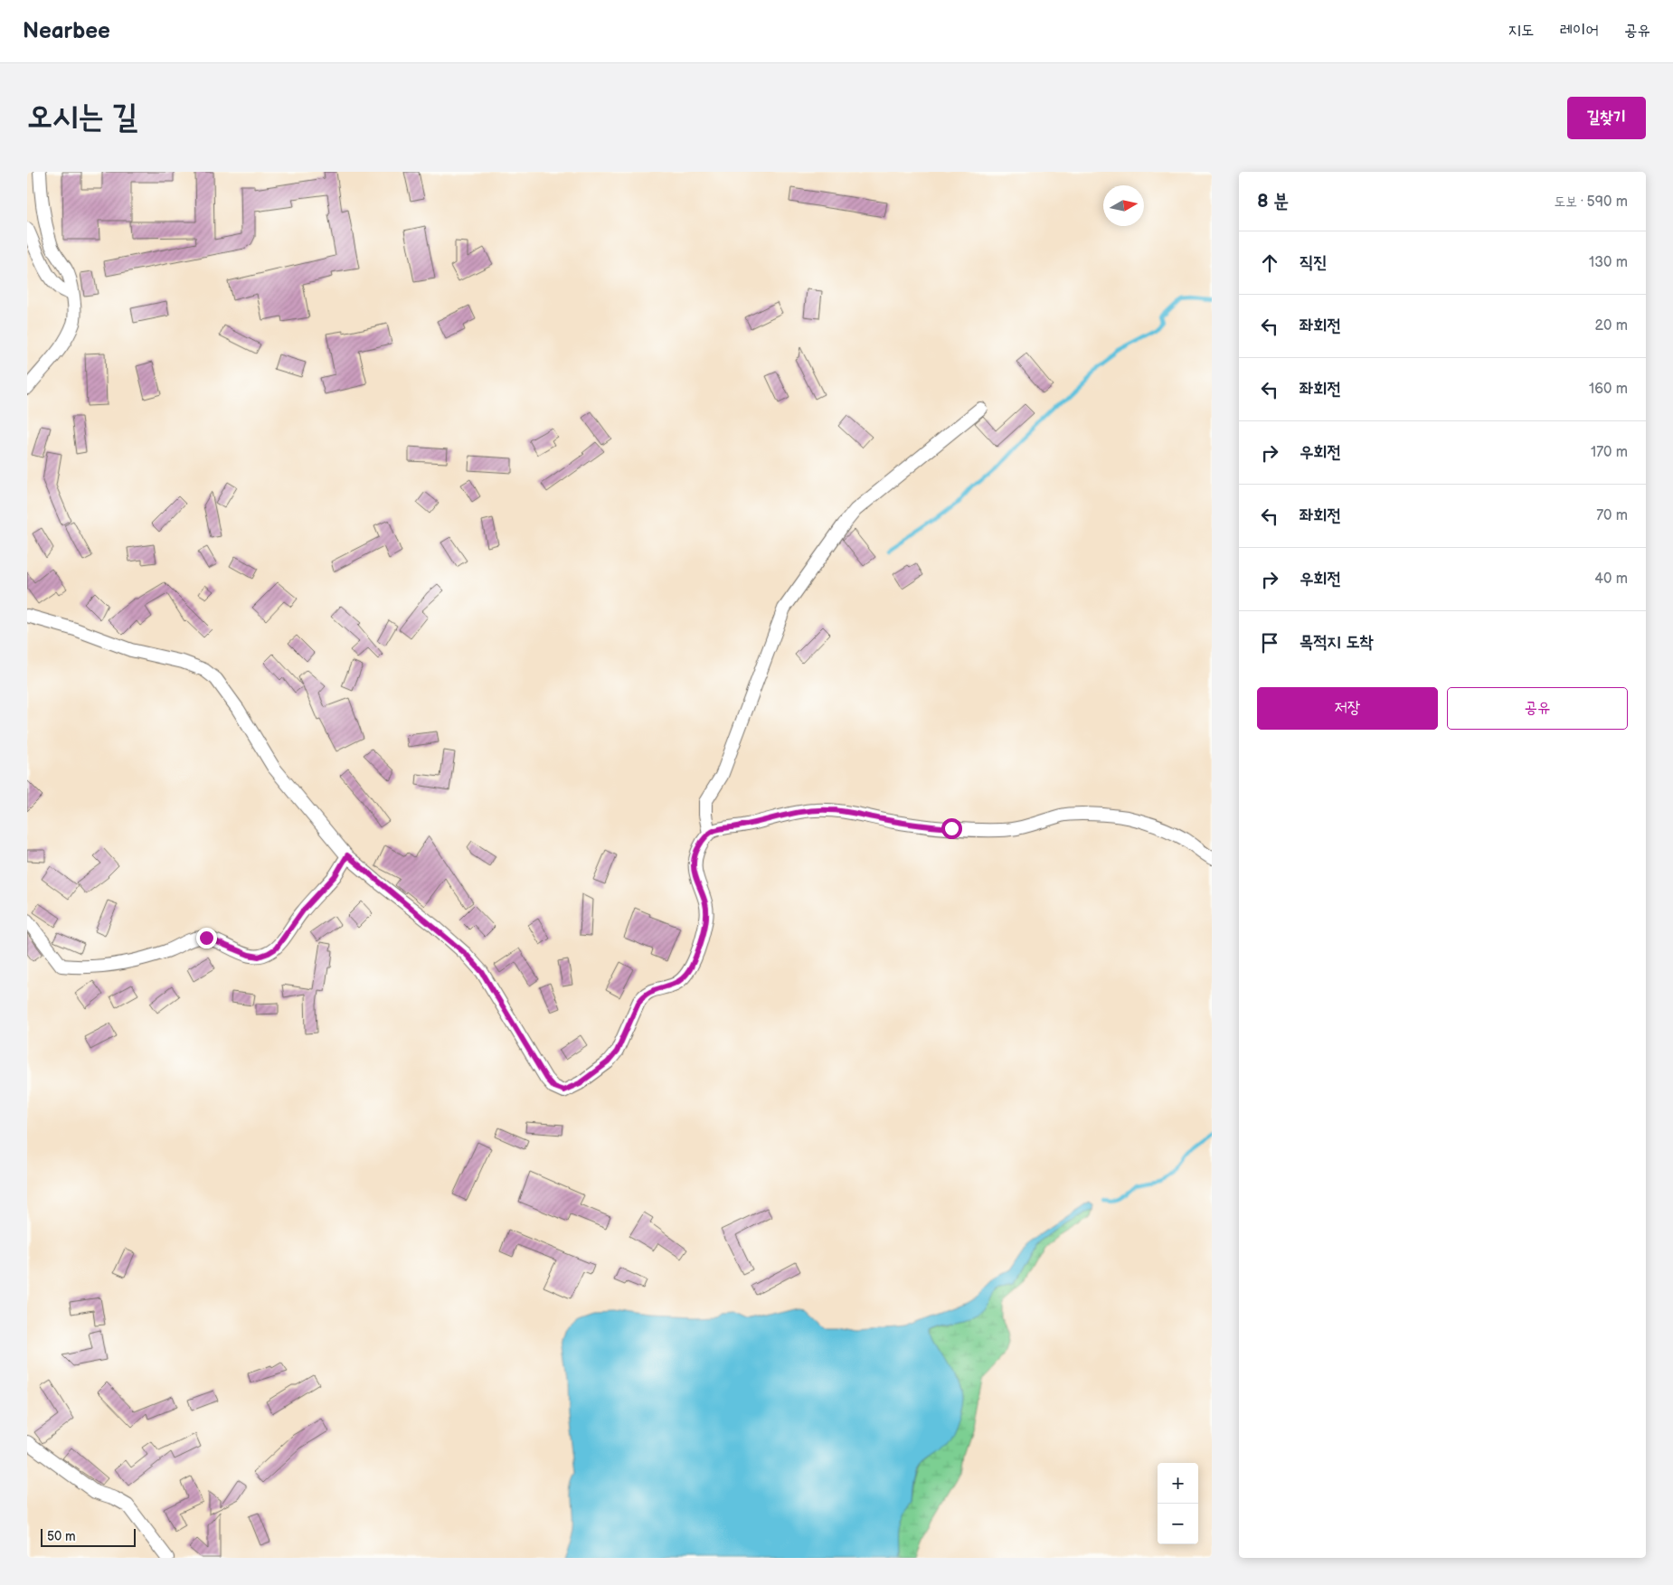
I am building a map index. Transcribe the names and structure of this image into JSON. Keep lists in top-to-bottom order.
{
  "scale_bar": "50 m",
  "north": "right",
  "page": {
    "header": "Nearbee",
    "nav": ["지도", "레이어", "공유"],
    "buttons": [
      "길찾기",
      ["저장", "공유"]
    ],
    "title": "오시는 길",
    "heading": ["8 분", "도보 · 590 m"],
    "list": [
      ["직진", "130 m"],
      ["좌회전", "20 m"],
      ["좌회전", "160 m"],
      ["우회전", "170 m"],
      ["좌회전", "70 m"],
      ["우회전", "40 m"],
      "목적지 도착"
    ],
    "map_buttons": ["+", "−"],
    "scale": "50 m"
  }
}
